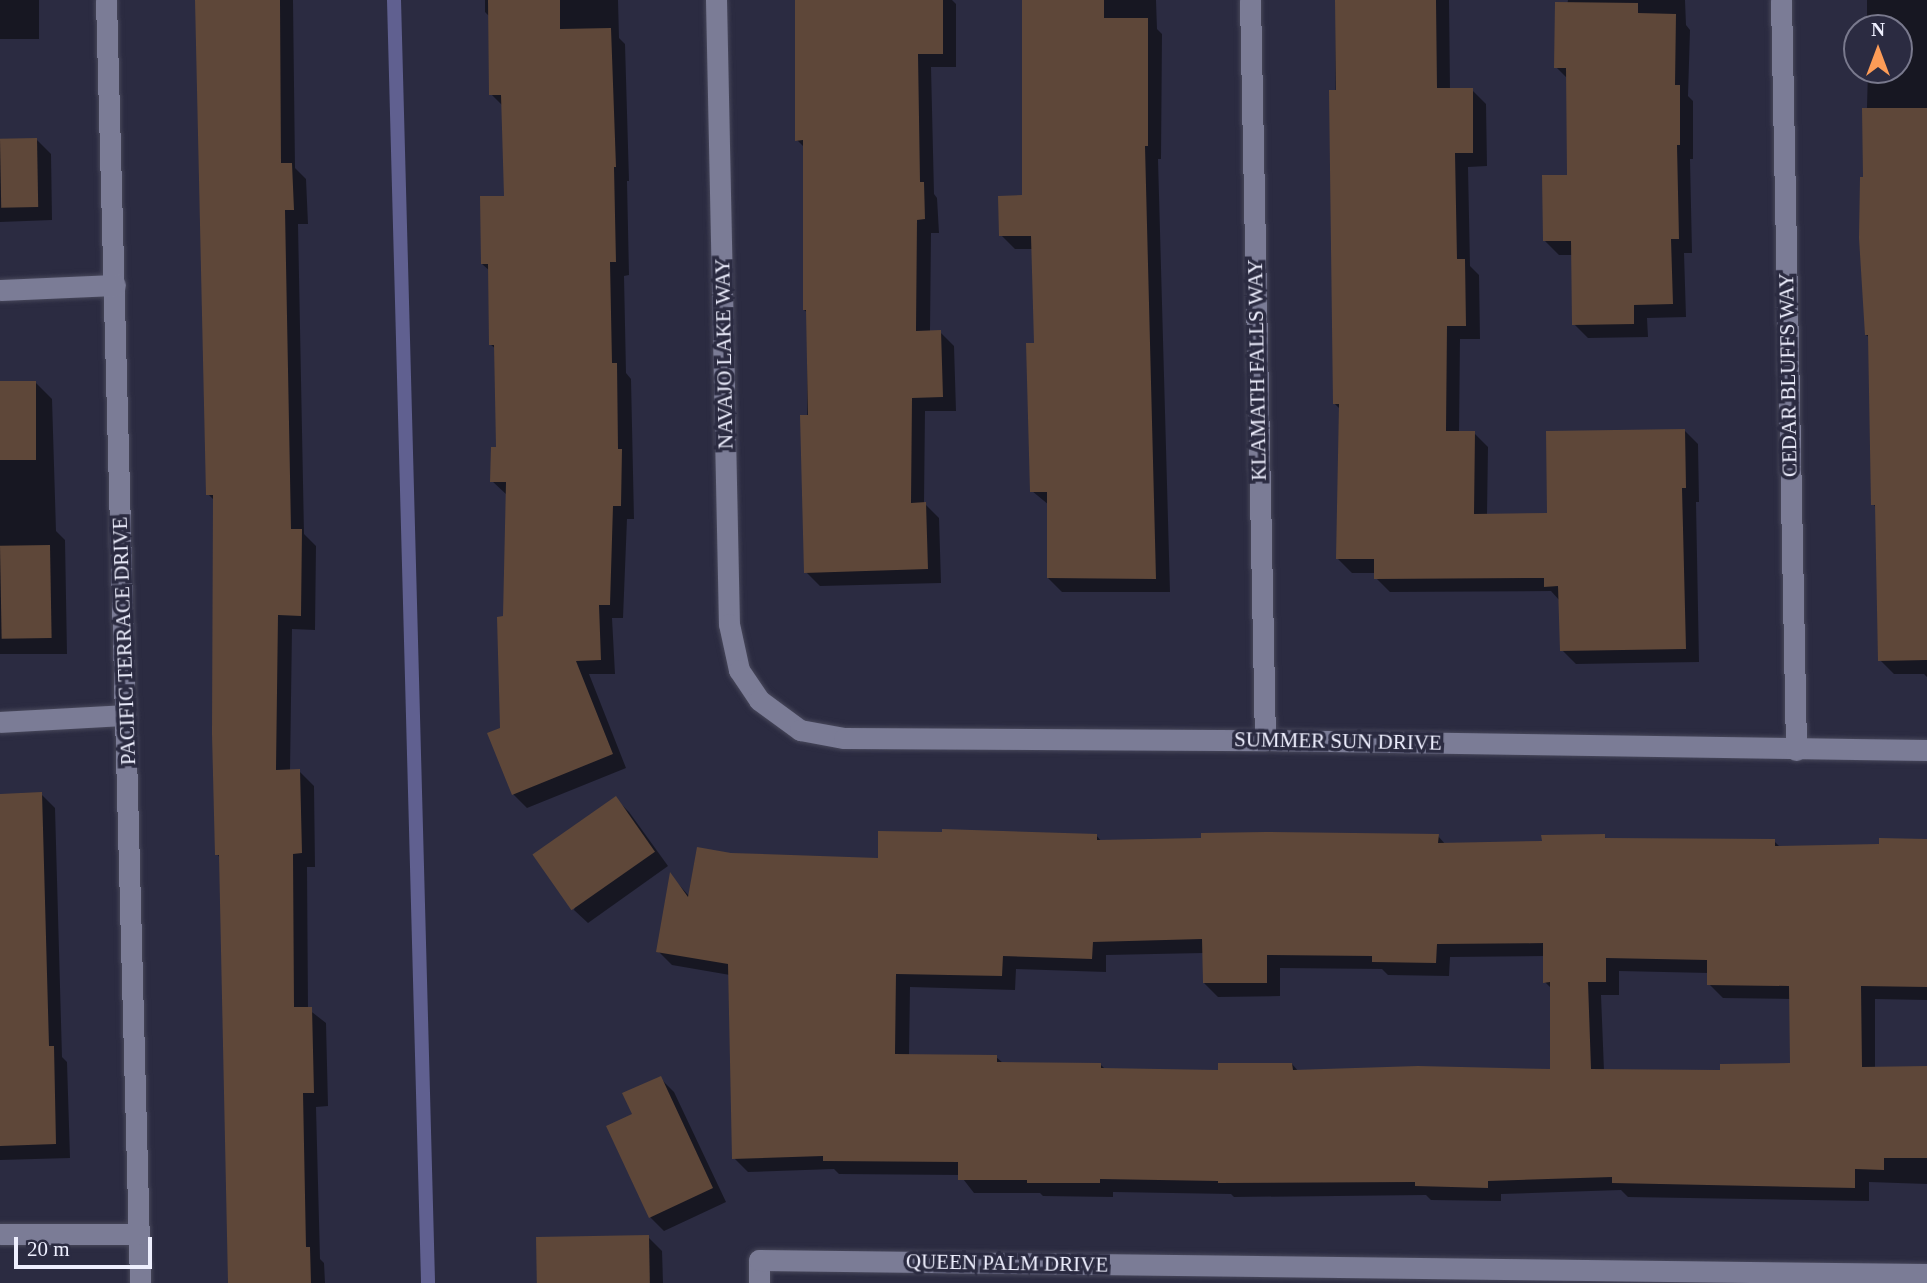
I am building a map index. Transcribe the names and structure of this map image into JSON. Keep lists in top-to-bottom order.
{
  "streets": {
    "street": [
      "NAVAJO LAKE WAY",
      "KLAMATH FALLS WAY",
      "CEDAR BLUFFS WAY",
      "PACIFIC TERRACE DRIVE",
      "SUMMER SUN DRIVE",
      "QUEEN PALM DRIVE"
    ]
  },
  "crossings": [
    ["NAVAJO LAKE WAY", "SUMMER SUN DRIVE"],
    ["KLAMATH FALLS WAY", "SUMMER SUN DRIVE"],
    ["CEDAR BLUFFS WAY", "SUMMER SUN DRIVE"]
  ],
  "scale_bar": "20 m",
  "north": "top"
}
